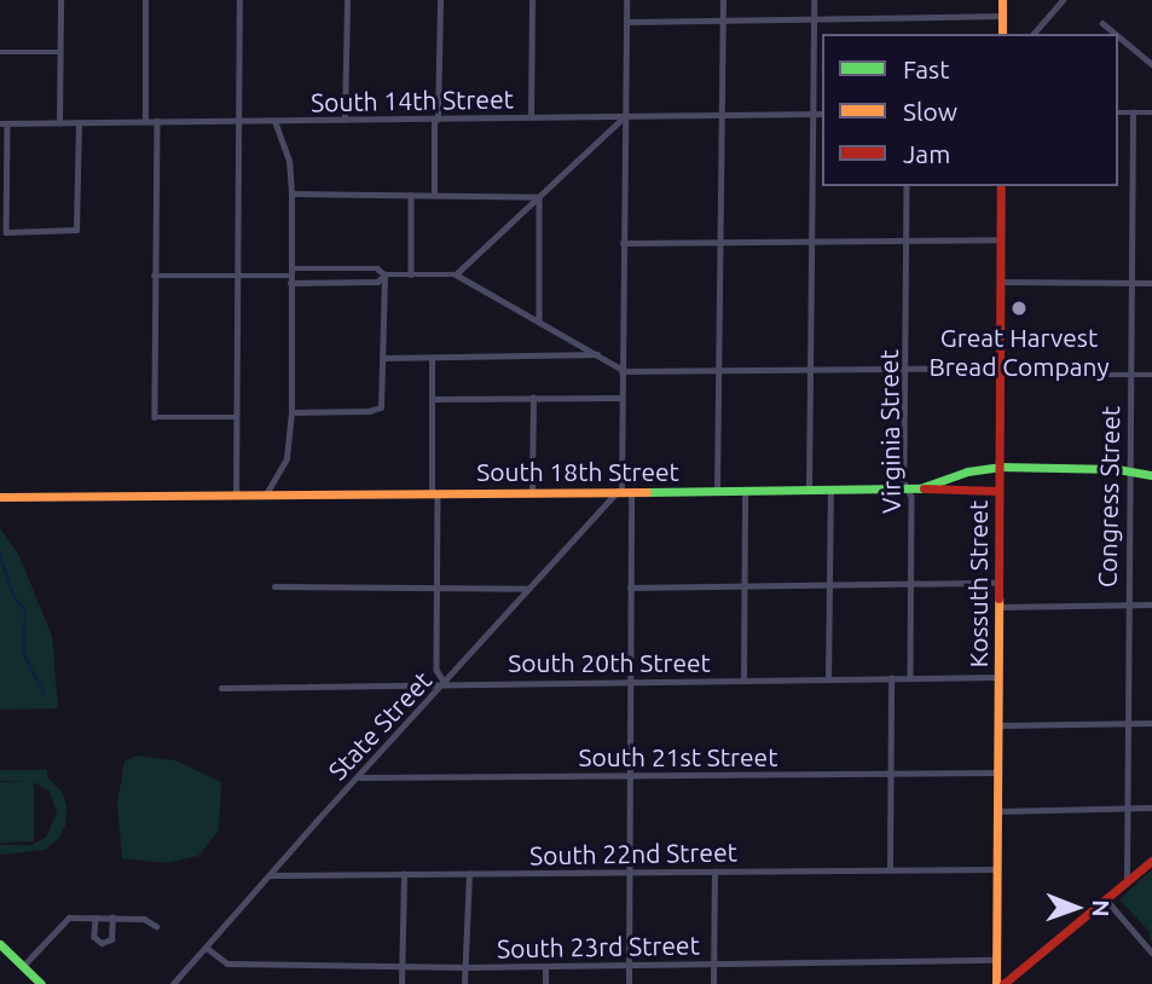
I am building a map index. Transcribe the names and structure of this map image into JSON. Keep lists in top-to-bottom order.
{
  "streets": {
    "main road": ["South 18th Street", "Kossuth Street"],
    "street": [
      "South 14th Street",
      "Virginia Street",
      "Congress Street",
      "South 20th Street",
      "State Street",
      "South 21st Street",
      "South 22nd Street",
      "South 23rd Street"
    ]
  },
  "crossings": [
    ["Virginia Street", "South 18th Street"],
    ["Virginia Street", "South 20th Street"],
    ["South 18th Street", "Congress Street"],
    ["South 18th Street", "Kossuth Street"],
    ["South 18th Street", "State Street"],
    ["Kossuth Street", "South 20th Street"],
    ["Kossuth Street", "South 21st Street"],
    ["Kossuth Street", "South 22nd Street"],
    ["Kossuth Street", "South 23rd Street"],
    ["South 20th Street", "State Street"],
    ["State Street", "South 21st Street"],
    ["State Street", "South 22nd Street"],
    ["State Street", "South 23rd Street"]
  ],
  "places": ["Great Harvest Bread Company"],
  "legend": ["Fast", "Slow", "Jam"],
  "north": "right"
}
